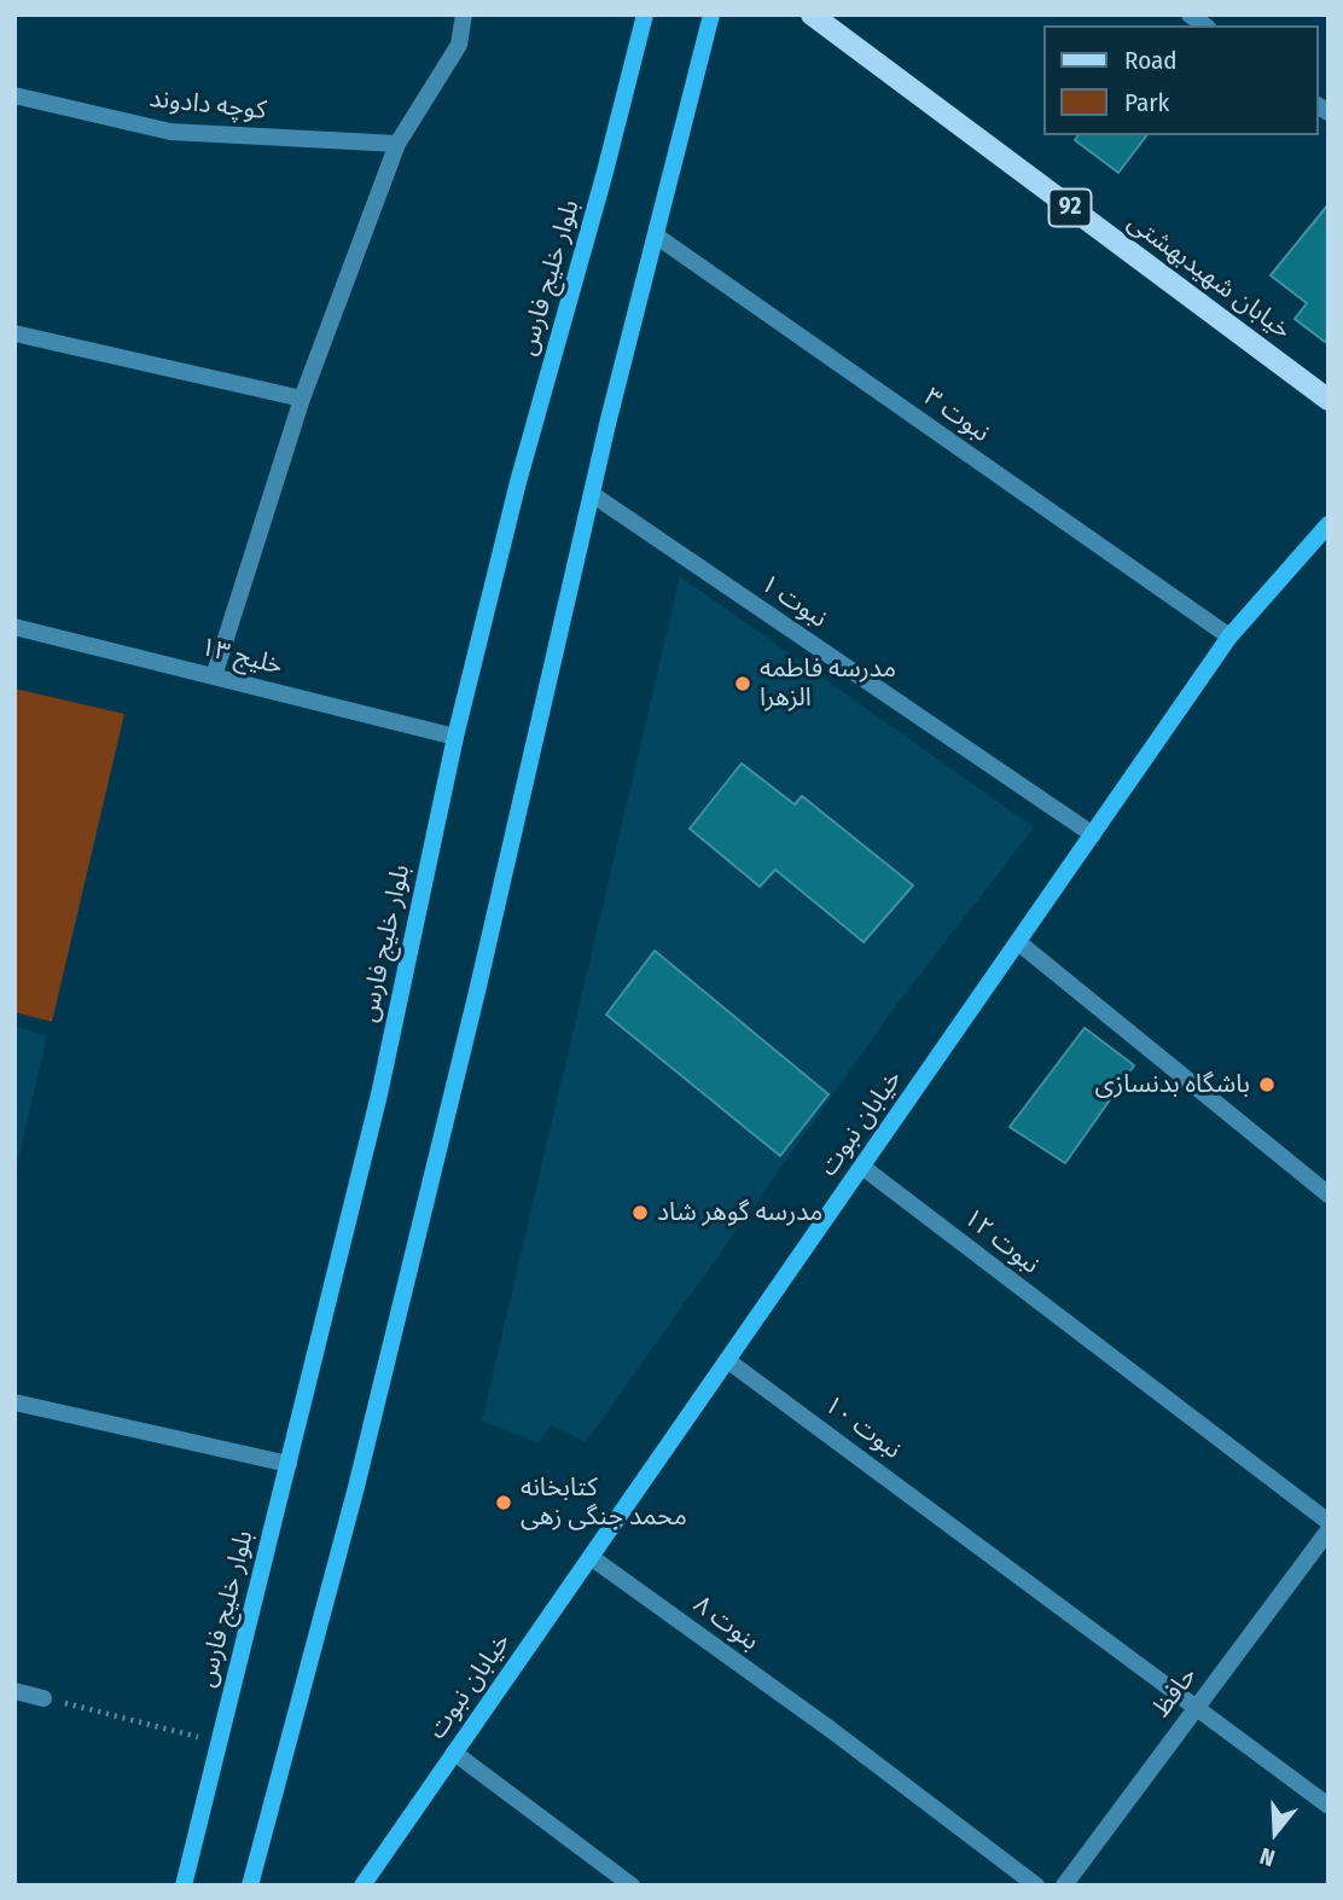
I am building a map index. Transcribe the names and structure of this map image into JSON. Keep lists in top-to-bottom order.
{
  "streets": {
    "main road": [
      "92",
      "خیابان شهیدبهشتی",
      "بلوار خلیج فارس",
      "خیابان نبوت"
    ],
    "street": [
      "کوچه دادوند",
      "نبوت ۳",
      "نبوت ۱",
      "خلیج ۱۳",
      "نبوت ۱۲",
      "نبوت ۱۰",
      "بنوت ۸",
      "حافظ"
    ]
  },
  "crossings": [
    ["بلوار خلیج فارس", "خلیج ۱۳"],
    ["نبوت ۳", "خیابان نبوت"],
    ["نبوت ۱", "خیابان نبوت"],
    ["خیابان نبوت", "نبوت ۱۲"],
    ["خیابان نبوت", "نبوت ۱۰"],
    ["خیابان نبوت", "بنوت ۸"],
    ["نبوت ۱۰", "حافظ"]
  ],
  "places": [
    "مدرسه فاطمه الزهرا",
    "باشگاه بدنسازی",
    "مدرسه گوهر شاد",
    "کتابخانه محمد جنگی زهی"
  ],
  "legend": ["Road", "Park"],
  "north": "bottom"
}
